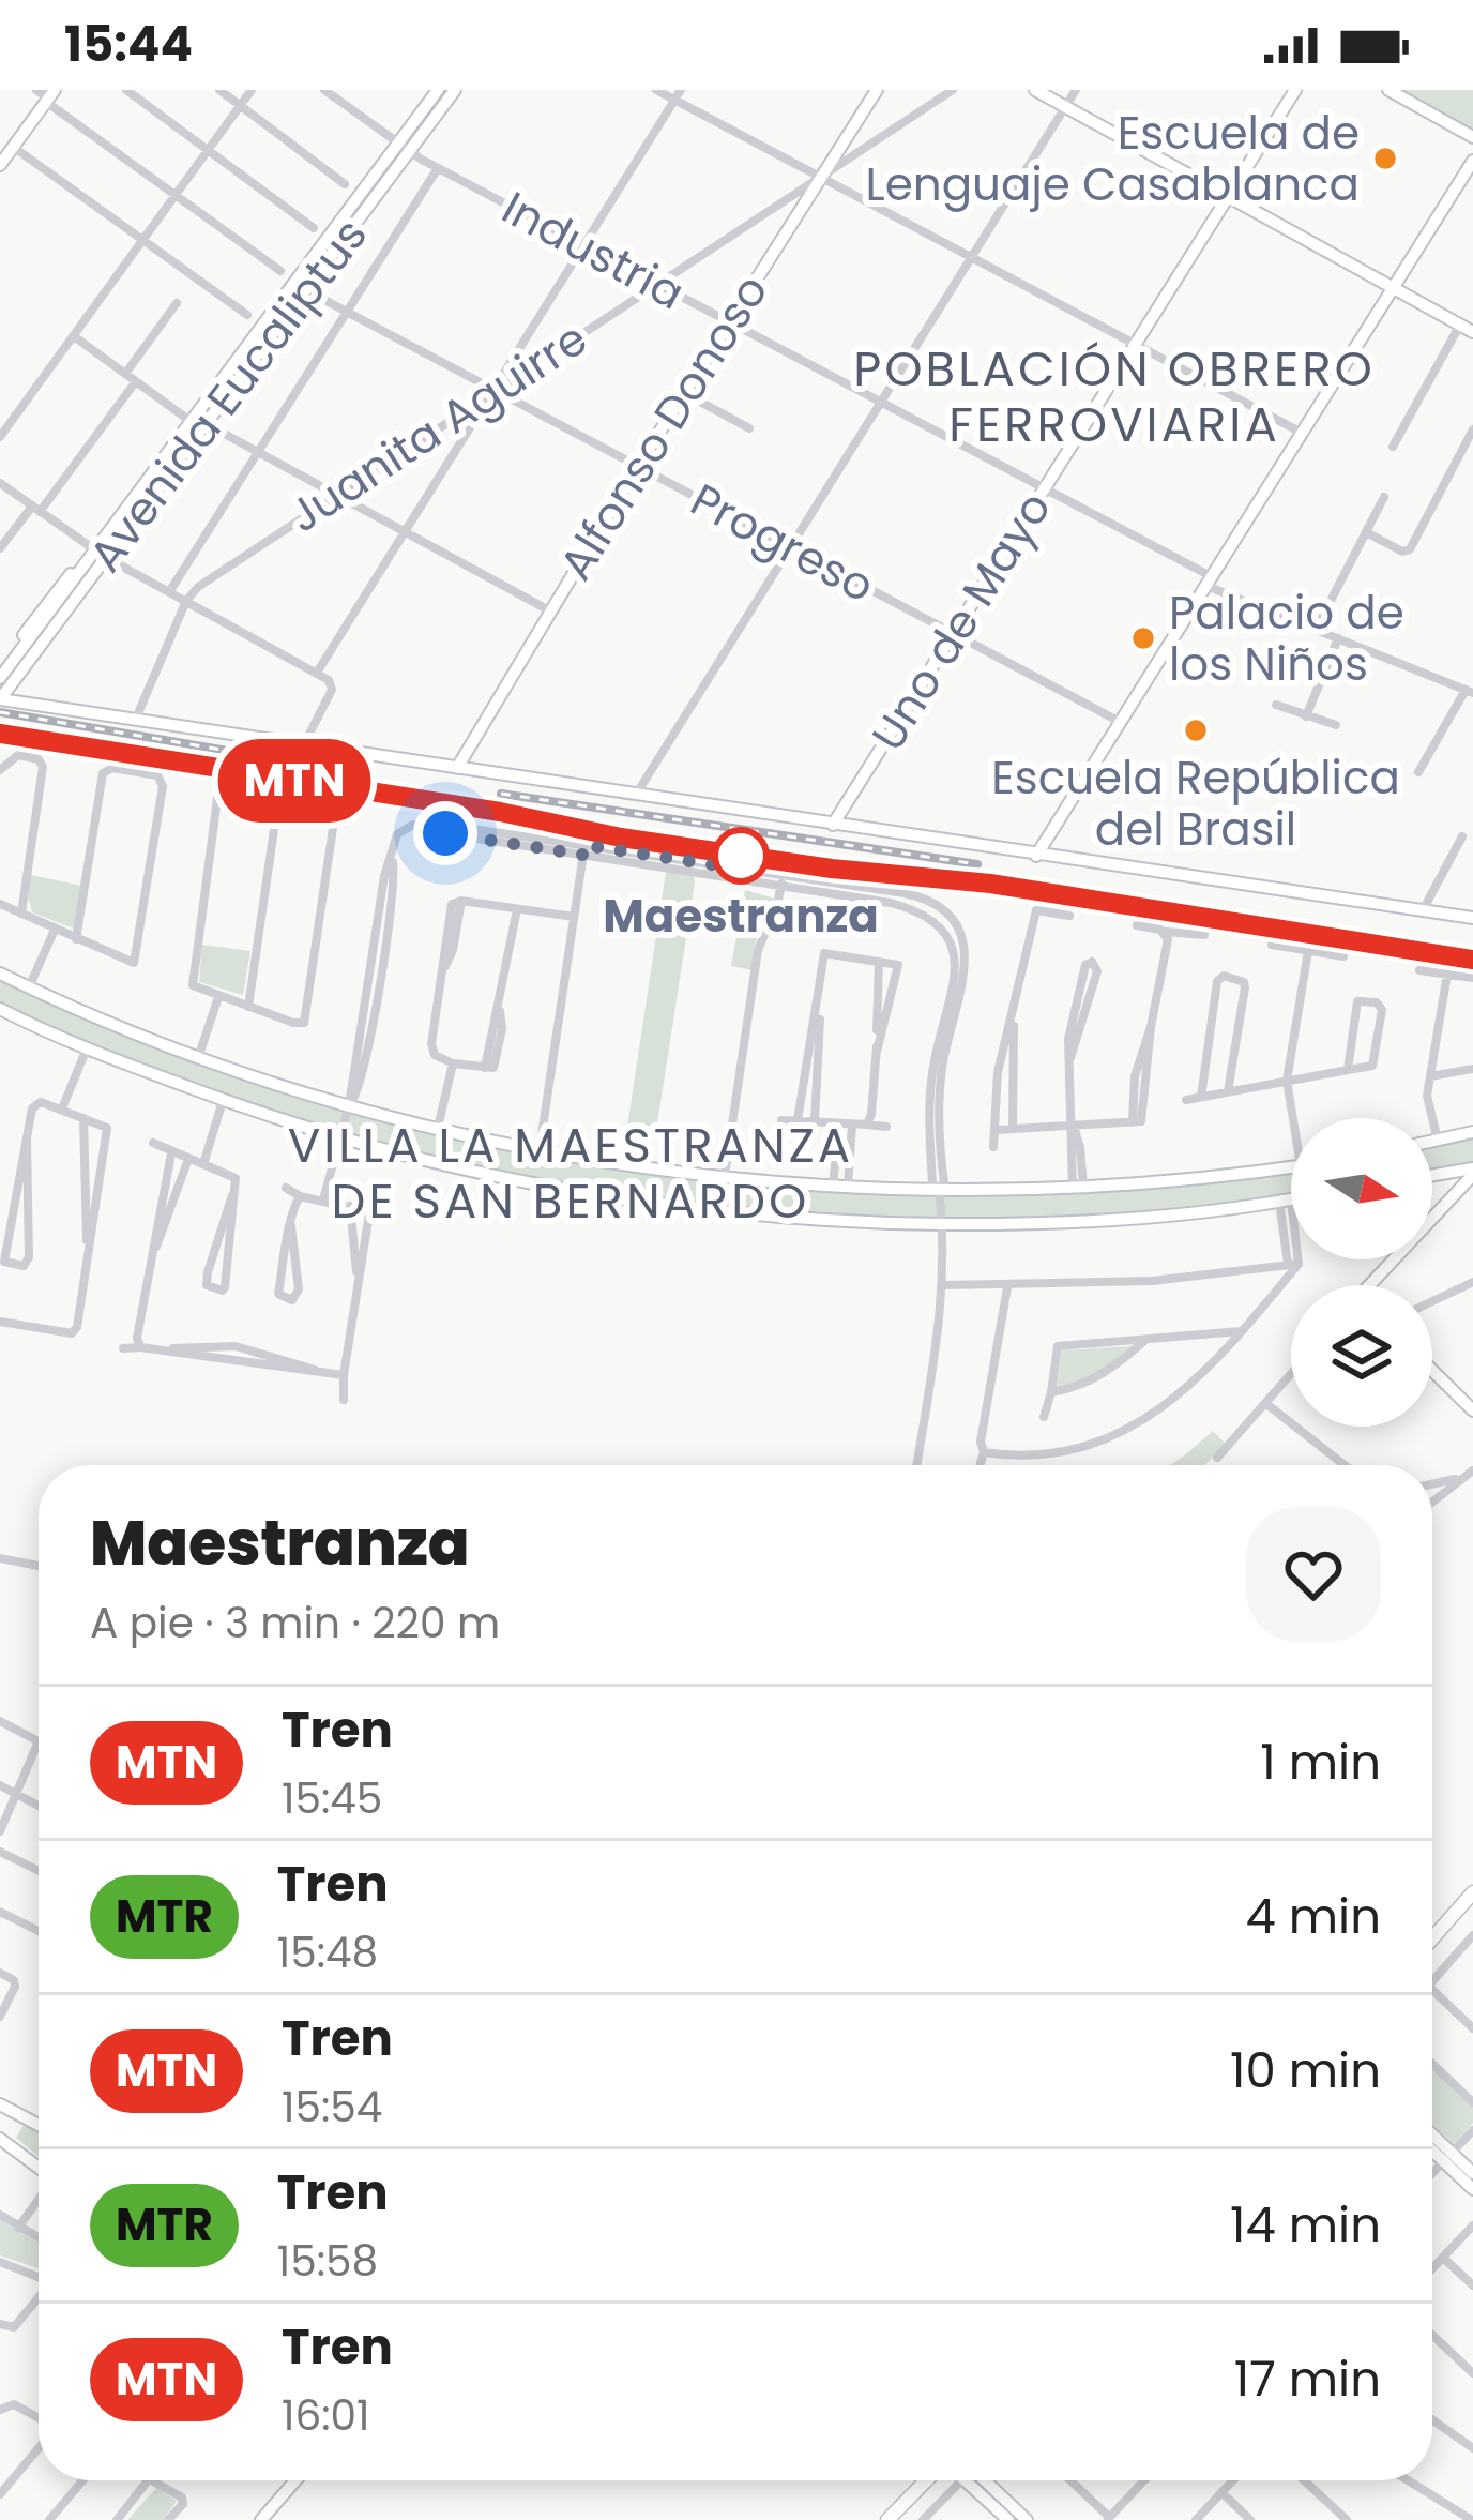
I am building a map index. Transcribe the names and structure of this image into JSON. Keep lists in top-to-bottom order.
{
  "streets": {
    "street": [
      "Industria",
      "Avenida Eucaliptus",
      "Juanita Aguirre",
      "Alfonso Donoso",
      "Progreso",
      "Uno de Mayo"
    ]
  },
  "crossings": [
    ["Industria", "Avenida Eucaliptus"],
    ["Industria", "Juanita Aguirre"],
    ["Industria", "Alfonso Donoso"],
    ["Industria", "Uno de Mayo"],
    ["Avenida Eucaliptus", "Progreso"],
    ["Juanita Aguirre", "Alfonso Donoso"],
    ["Juanita Aguirre", "Progreso"],
    ["Alfonso Donoso", "Progreso"],
    ["Progreso", "Uno de Mayo"]
  ],
  "districts": ["POBLACIÓN OBRERO FERROVIARIA", "VILLA LA MAESTRANZA DE SAN BERNARDO"],
  "places": [
    "Escuela de Lenguaje Casablanca",
    "Palacio de los Niños",
    "Escuela República del Brasil",
    "Maestranza"
  ],
  "north": "right",
  "page": {
    "status": "15:44",
    "on_map": "MTN",
    "heading": ["Maestranza", "A pie · 3 min · 220 m"],
    "list": [
      {
        "mark": "MTN",
        "name": "Tren",
        "note": "15:45",
        "value": "1 min"
      },
      {
        "mark": "MTR",
        "name": "Tren",
        "note": "15:48",
        "value": "4 min"
      },
      {
        "mark": "MTN",
        "name": "Tren",
        "note": "15:54",
        "value": "10 min"
      },
      {
        "mark": "MTR",
        "name": "Tren",
        "note": "15:58",
        "value": "14 min"
      },
      {
        "mark": "MTN",
        "name": "Tren",
        "note": "16:01",
        "value": "17 min"
      }
    ]
  }
}
